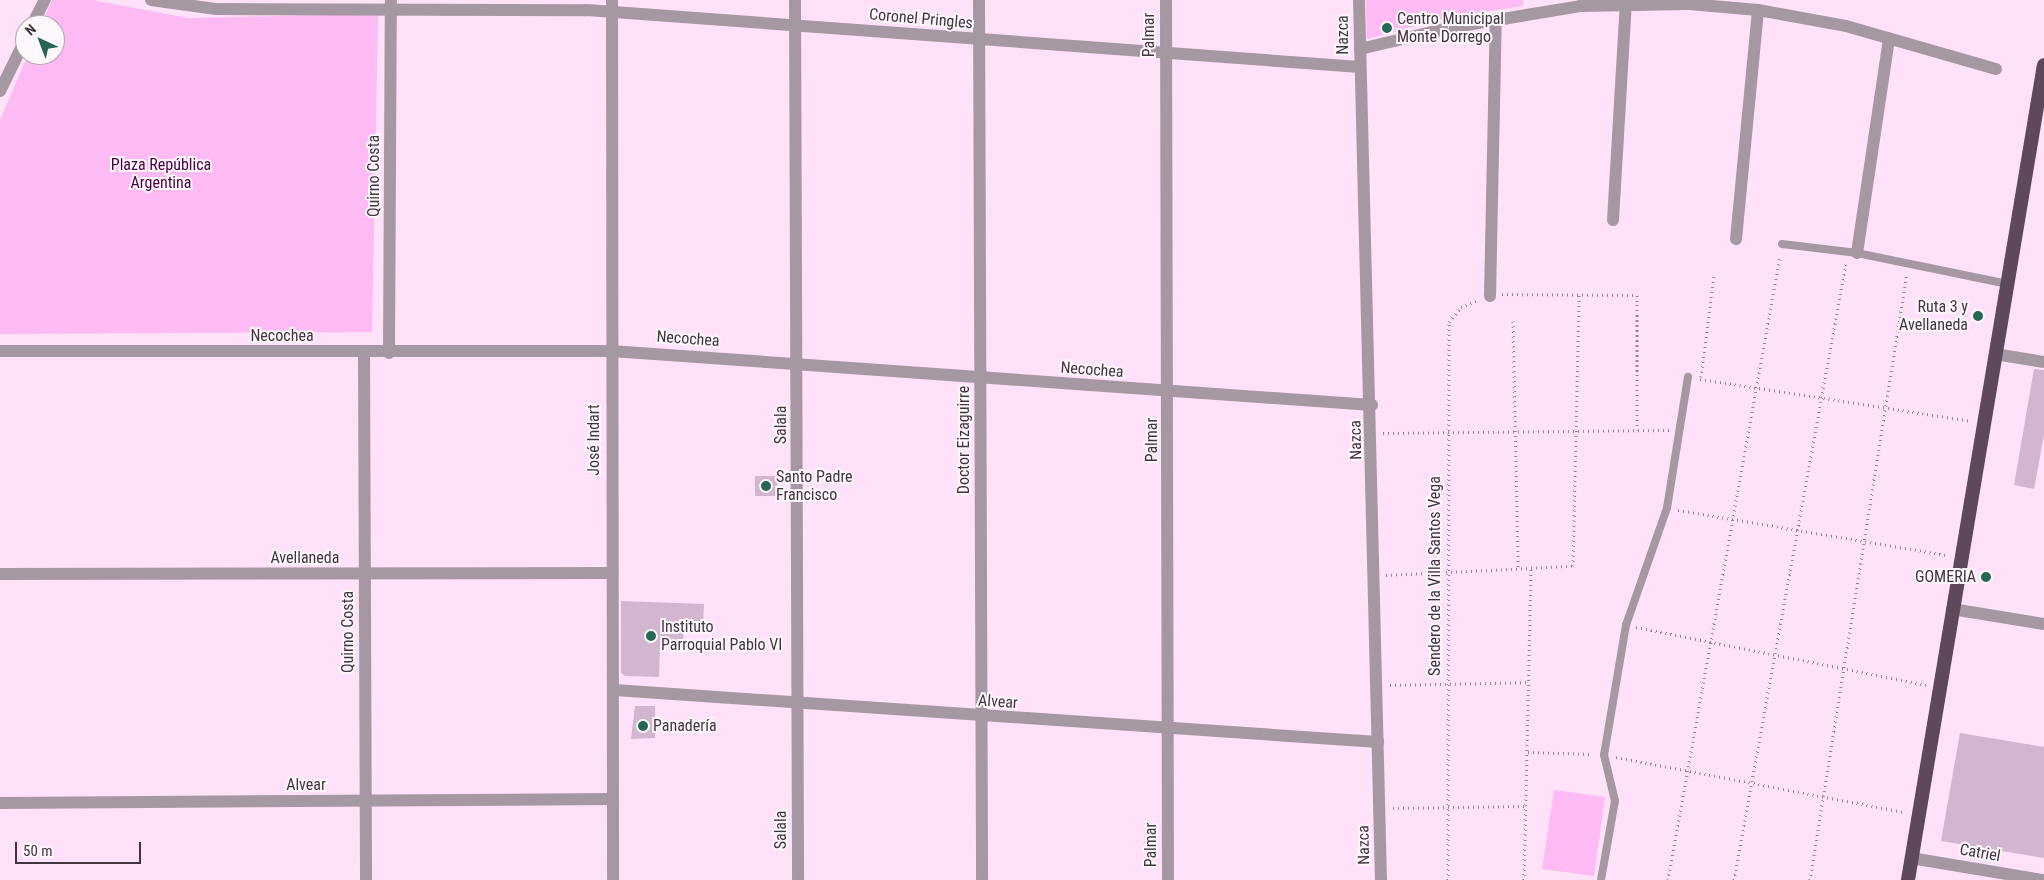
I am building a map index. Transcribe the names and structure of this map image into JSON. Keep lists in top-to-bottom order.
{
  "streets": {
    "street": [
      "Coronel Pringles",
      "Palmar",
      "Nazca",
      "Quirno Costa",
      "Necochea",
      "Salala",
      "José Indart",
      "Doctor Eizaguirre",
      "Avellaneda",
      "Alvear",
      "Catriel"
    ],
    "path": ["Sendero de la Villa Santos Vega"]
  },
  "crossings": [
    ["Coronel Pringles", "Palmar"],
    ["Coronel Pringles", "Nazca"],
    ["Coronel Pringles", "Quirno Costa"],
    ["Coronel Pringles", "Salala"],
    ["Coronel Pringles", "José Indart"],
    ["Coronel Pringles", "Doctor Eizaguirre"],
    ["Palmar", "Necochea"],
    ["Palmar", "Alvear"],
    ["Nazca", "Necochea"],
    ["Nazca", "Alvear"],
    ["Quirno Costa", "Necochea"],
    ["Quirno Costa", "Avellaneda"],
    ["Quirno Costa", "Alvear"],
    ["Necochea", "Salala"],
    ["Necochea", "José Indart"],
    ["Necochea", "Doctor Eizaguirre"],
    ["Salala", "Alvear"],
    ["José Indart", "Avellaneda"],
    ["José Indart", "Alvear"],
    ["Doctor Eizaguirre", "Alvear"]
  ],
  "parks": ["Plaza República Argentina"],
  "places": [
    "Centro Municipal Monte Dorrego",
    "Ruta 3 y Avellaneda",
    "Santo Padre Francisco",
    "GOMERIA",
    "Instituto Parroquial Pablo VI",
    "Panadería"
  ],
  "scale_bar": "50 m",
  "north": "top left"
}
